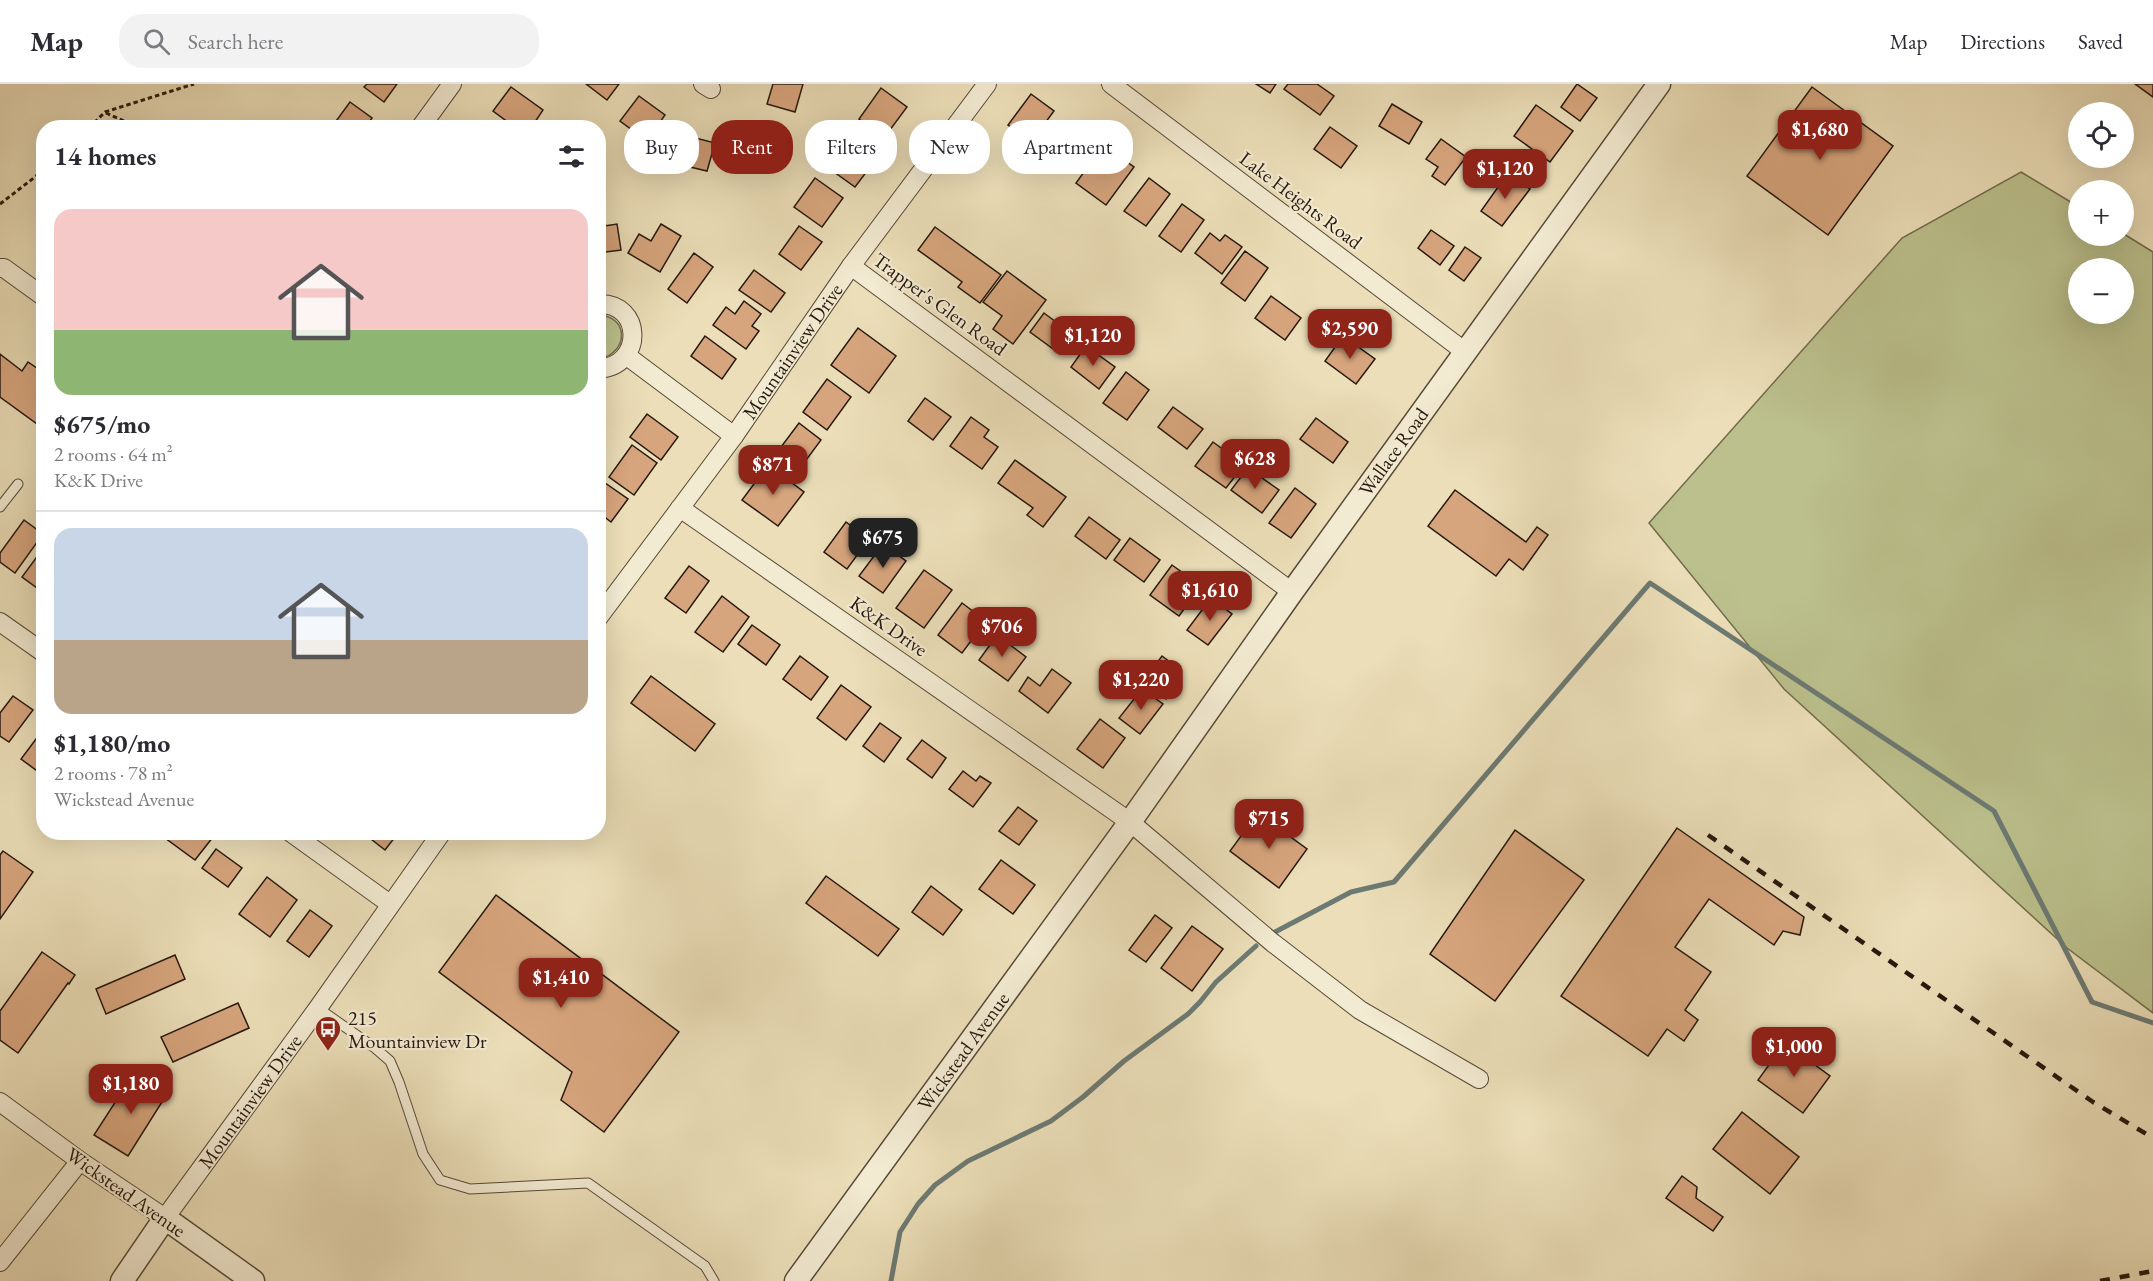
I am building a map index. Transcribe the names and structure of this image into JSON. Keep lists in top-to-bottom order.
{
  "streets": {
    "street": [
      "Lake Heights Road",
      "Trapper's Glen Road",
      "Mountainview Drive",
      "Wallace Road",
      "K&K Drive",
      "Wickstead Avenue"
    ]
  },
  "crossings": [
    ["Lake Heights Road", "Wallace Road"],
    ["Trapper's Glen Road", "Mountainview Drive"],
    ["Trapper's Glen Road", "Wallace Road"],
    ["Mountainview Drive", "K&K Drive"],
    ["Mountainview Drive", "Wickstead Avenue"],
    ["Wallace Road", "K&K Drive"],
    ["Wallace Road", "Wickstead Avenue"],
    ["K&K Drive", "Wickstead Avenue"]
  ],
  "places": {
    "bus stop": ["215 Mountainview Dr"]
  },
  "page": {
    "header": "Map",
    "search": "Search here",
    "nav": ["Map", "Directions", "Saved"],
    "map_buttons": ["+", "−"],
    "price": [
      "$1,680",
      "$1,120",
      "$2,590",
      "$1,120",
      "$628",
      "$871",
      "$675",
      "$1,610",
      "$706",
      "$1,220",
      "$715",
      "$1,410",
      "$1,000",
      "$1,180"
    ],
    "chip": [
      "Buy",
      "Rent",
      "Filters",
      "New",
      "Apartment"
    ],
    "heading": "14 homes",
    "list": [
      {
        "name": "$675/mo",
        "note": "2 rooms · 64 m² · K&K Drive"
      },
      {
        "name": "$1,180/mo",
        "note": "2 rooms · 78 m² · Wickstead Avenue"
      }
    ]
  }
}
